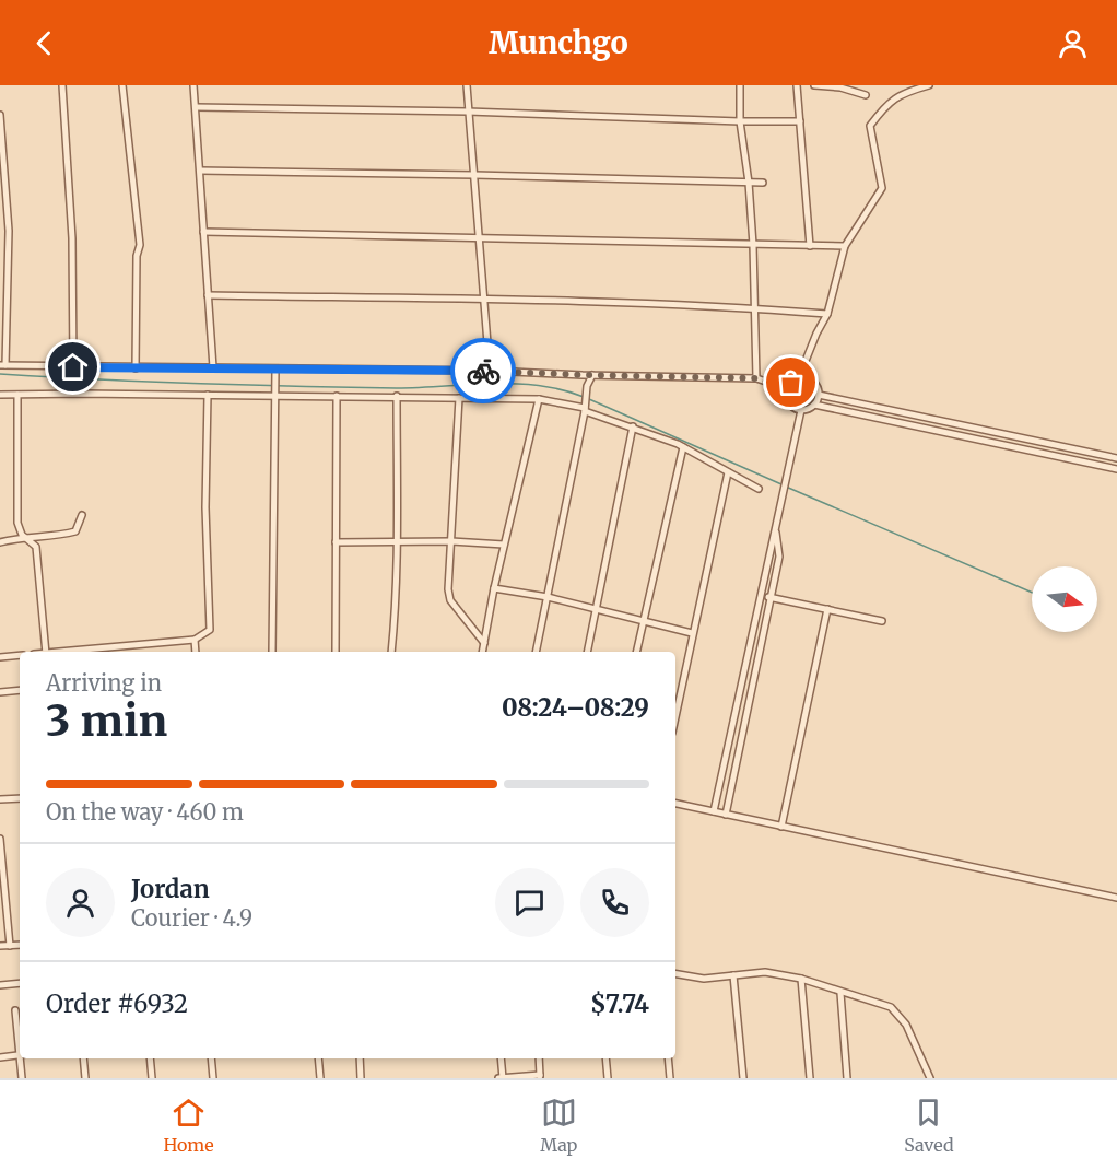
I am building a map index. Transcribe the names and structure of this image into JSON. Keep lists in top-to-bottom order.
{
  "north": "right",
  "page": {
    "header": "Munchgo",
    "heading": ["3 min", "Arriving in", "08:24–08:29"],
    "panel": [
      "Jordan",
      "Courier · 4.9",
      "Order #6932",
      "$7.74"
    ],
    "bar": "On the way · 460 m",
    "tabs": ["Home", "Map", "Saved"]
  }
}
